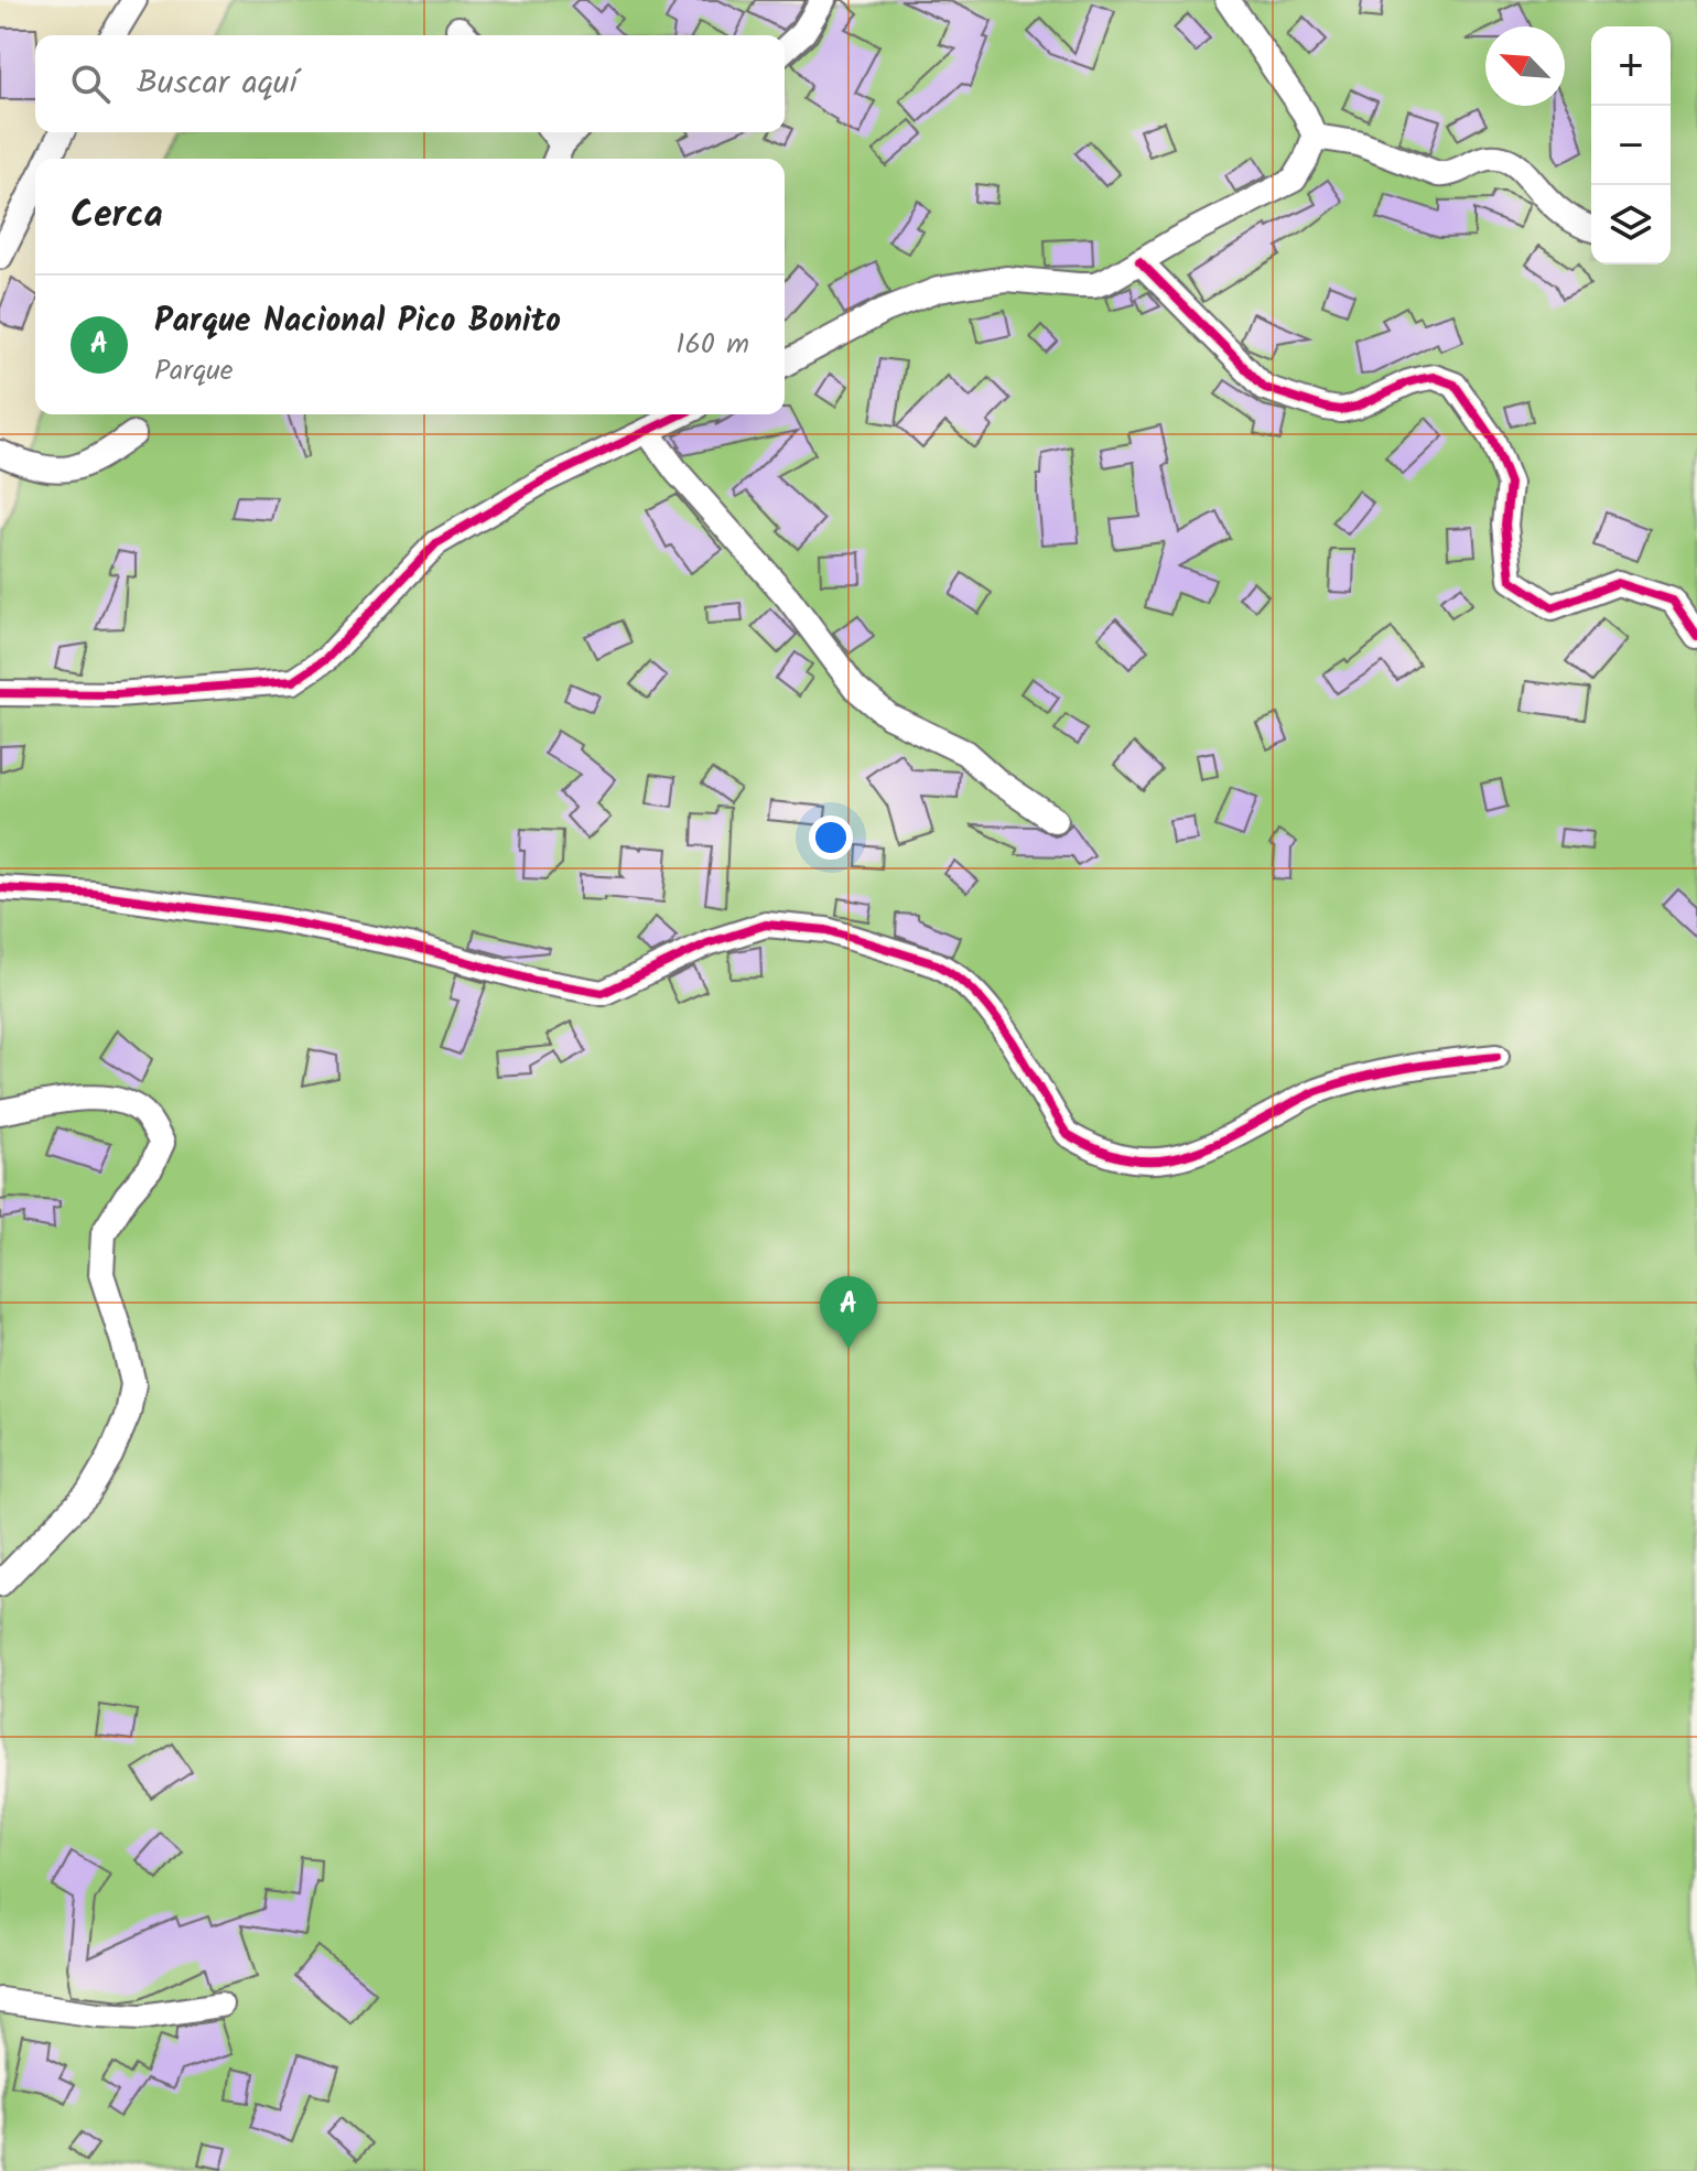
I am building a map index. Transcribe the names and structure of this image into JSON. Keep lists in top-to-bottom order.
{
  "north": "top left",
  "page": {
    "map_buttons": ["+", "−"],
    "search": "Buscar aquí",
    "heading": "Cerca",
    "list": [
      {
        "mark": "A",
        "name": "Parque Nacional Pico Bonito",
        "note": "Parque",
        "value": "160 m"
      }
    ],
    "pins": "A"
  }
}
